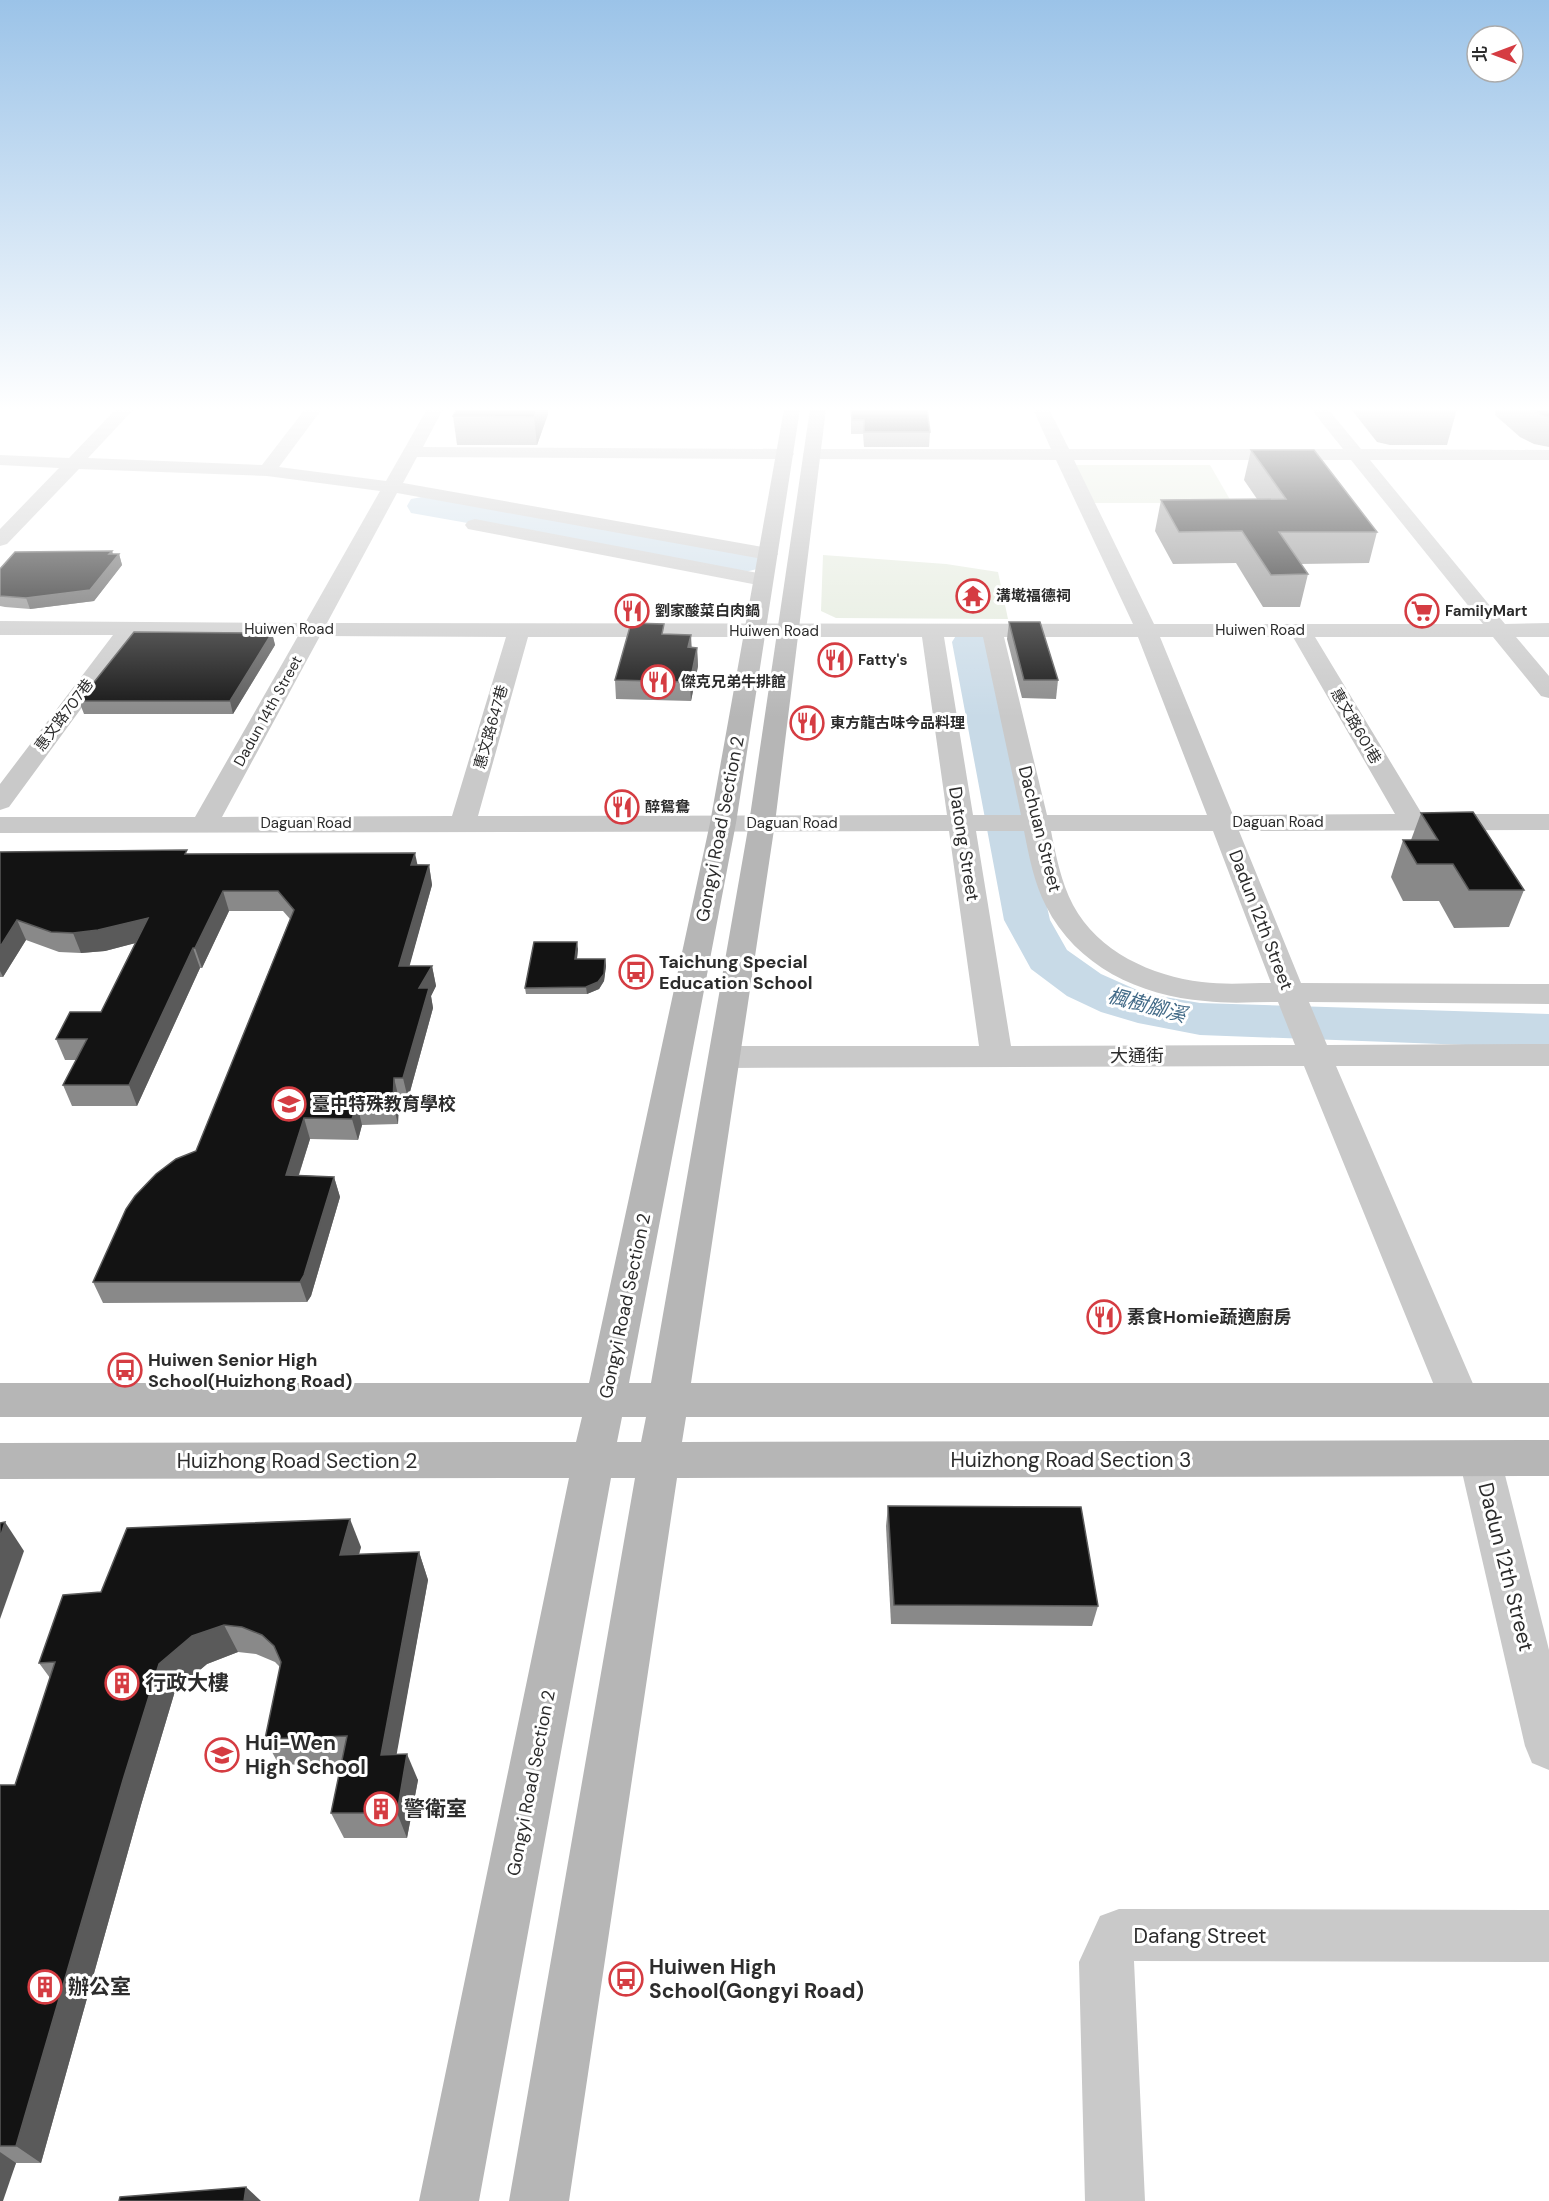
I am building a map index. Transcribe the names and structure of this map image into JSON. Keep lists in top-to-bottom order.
{
  "streets": {
    "main road": ["Gongyi Road Section 2", "Huizhong Road Section 3", "Huizhong Road Section 2"],
    "street": [
      "Huiwen Road",
      "Dadun 14th Street",
      "惠文路707巷",
      "惠文路601巷",
      "惠文路647巷",
      "Daguan Road",
      "Dachuan Street",
      "Datong Street",
      "Dadun 12th Street",
      "大通街",
      "Dafang Street"
    ]
  },
  "crossings": [
    ["Huiwen Road", "Dadun 14th Street"],
    ["Huiwen Road", "惠文路707巷"],
    ["Huiwen Road", "惠文路601巷"],
    ["Huiwen Road", "惠文路647巷"],
    ["Huiwen Road", "Gongyi Road Section 2"],
    ["Huiwen Road", "Dachuan Street"],
    ["Huiwen Road", "Datong Street"],
    ["Huiwen Road", "Dadun 12th Street"],
    ["Dadun 14th Street", "Daguan Road"],
    ["惠文路601巷", "Daguan Road"],
    ["惠文路647巷", "Daguan Road"],
    ["Daguan Road", "Gongyi Road Section 2"],
    ["Daguan Road", "Dachuan Street"],
    ["Daguan Road", "Datong Street"],
    ["Daguan Road", "Dadun 12th Street"],
    ["Gongyi Road Section 2", "大通街"],
    ["Gongyi Road Section 2", "Huizhong Road Section 3"],
    ["Gongyi Road Section 2", "Huizhong Road Section 2"],
    ["Dachuan Street", "Dadun 12th Street"],
    ["Datong Street", "大通街"],
    ["Dadun 12th Street", "大通街"],
    ["Dadun 12th Street", "Huizhong Road Section 3"],
    ["Huizhong Road Section 3", "Huizhong Road Section 2"]
  ],
  "water": ["楓樹腳溪"],
  "places": {
    "temple": ["溝墘福德祠"],
    "restaurant": [
      "劉家酸菜白肉鍋",
      "Fatty's",
      "傑克兄弟牛排館",
      "東方龍古味今品料理",
      "醉鴛鴦",
      "素食Homie蔬適廚房"
    ],
    "supermarket": ["FamilyMart"],
    "bus stop": ["Taichung Special Education School", "Huiwen Senior High School(Huizhong Road)", "Huiwen High School(Gongyi Road)"],
    "school or university": ["臺中特殊教育學校", "Hui-Wen High School"],
    "building": ["行政大樓", "警衛室", "辦公室"]
  },
  "north": "left"
}
